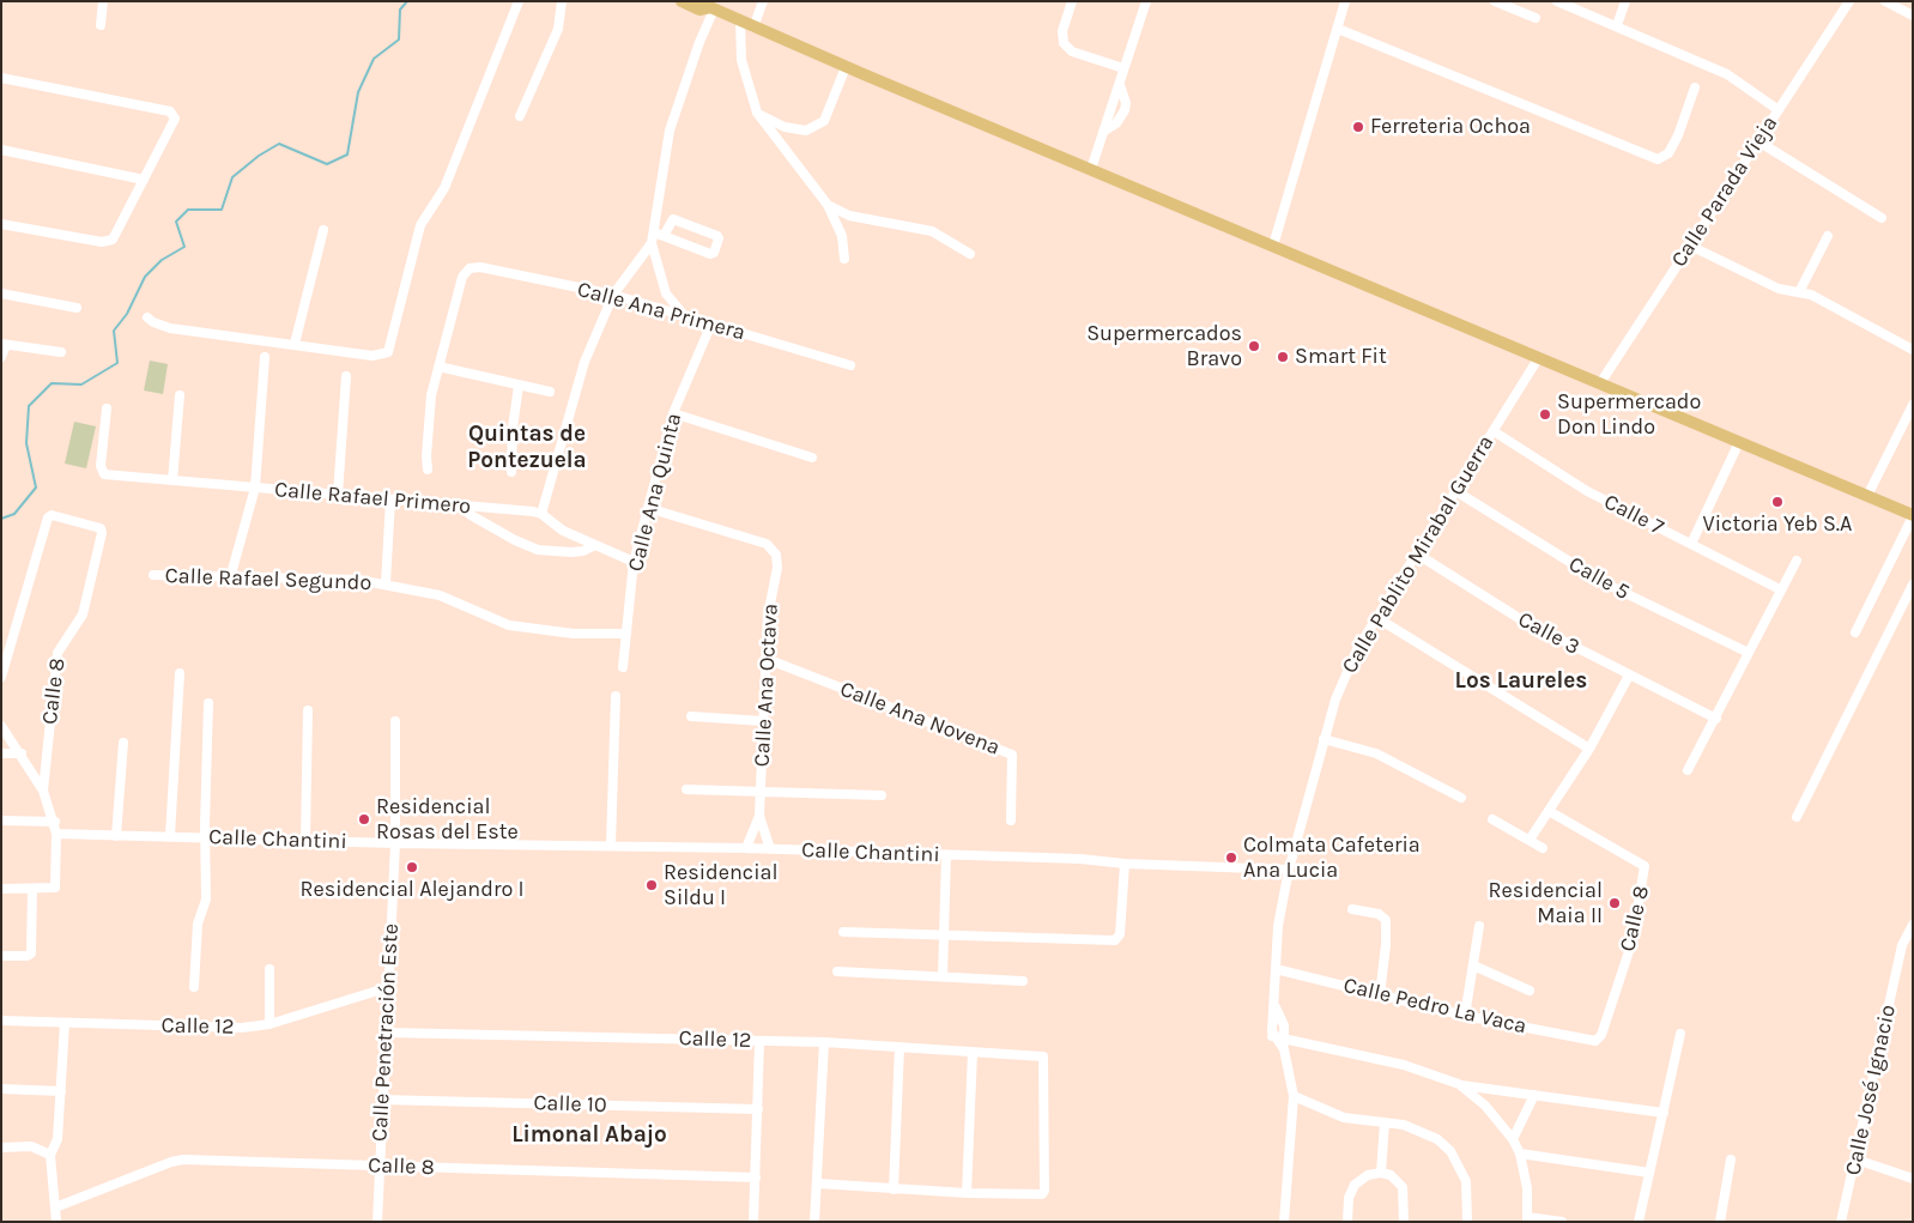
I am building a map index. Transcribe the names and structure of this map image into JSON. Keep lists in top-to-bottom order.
{
  "streets": {
    "street": [
      "Calle Parada Vieja",
      "Calle Ana Primera",
      "Calle Ana Quinta",
      "Calle Rafael Primero",
      "Calle 7",
      "Calle Pablito Mirabal Guerra",
      "Calle 5",
      "Calle Rafael Segundo",
      "Calle 3",
      "Calle Ana Octava",
      "Calle 8",
      "Calle Ana Novena",
      "Calle Chantini",
      "Calle Pedro La Vaca",
      "Calle 12",
      "Calle Penetración Este",
      "Calle José Ignacio",
      "Calle 10"
    ]
  },
  "crossings": [
    ["Calle Ana Primera", "Calle Ana Quinta"],
    ["Calle Ana Quinta", "Calle Rafael Segundo"],
    ["Calle Ana Quinta", "Calle Ana Octava"],
    ["Calle 7", "Calle Pablito Mirabal Guerra"],
    ["Calle Pablito Mirabal Guerra", "Calle 5"],
    ["Calle Pablito Mirabal Guerra", "Calle 3"],
    ["Calle Pablito Mirabal Guerra", "Calle Chantini"],
    ["Calle Pablito Mirabal Guerra", "Calle Pedro La Vaca"],
    ["Calle Ana Octava", "Calle Ana Novena"],
    ["Calle Ana Octava", "Calle Chantini"],
    ["Calle 8", "Calle Pedro La Vaca"],
    ["Calle 8", "Calle Penetración Este"],
    ["Calle Chantini", "Calle 12"],
    ["Calle Chantini", "Calle Penetración Este"],
    ["Calle 12", "Calle Penetración Este"],
    ["Calle Penetración Este", "Calle 10"]
  ],
  "districts": ["Quintas de Pontezuela", "Los Laureles", "Limonal Abajo"],
  "places": [
    "Ferreteria Ochoa",
    "Supermercados Bravo",
    "Smart Fit",
    "Supermercado Don Lindo",
    "Victoria Yeb S.A",
    "Residencial Rosas del Este",
    "Colmata Cafeteria Ana Lucia",
    "Residencial Alejandro I",
    "Residencial Sildu I",
    "Residencial Maia II"
  ]
}
